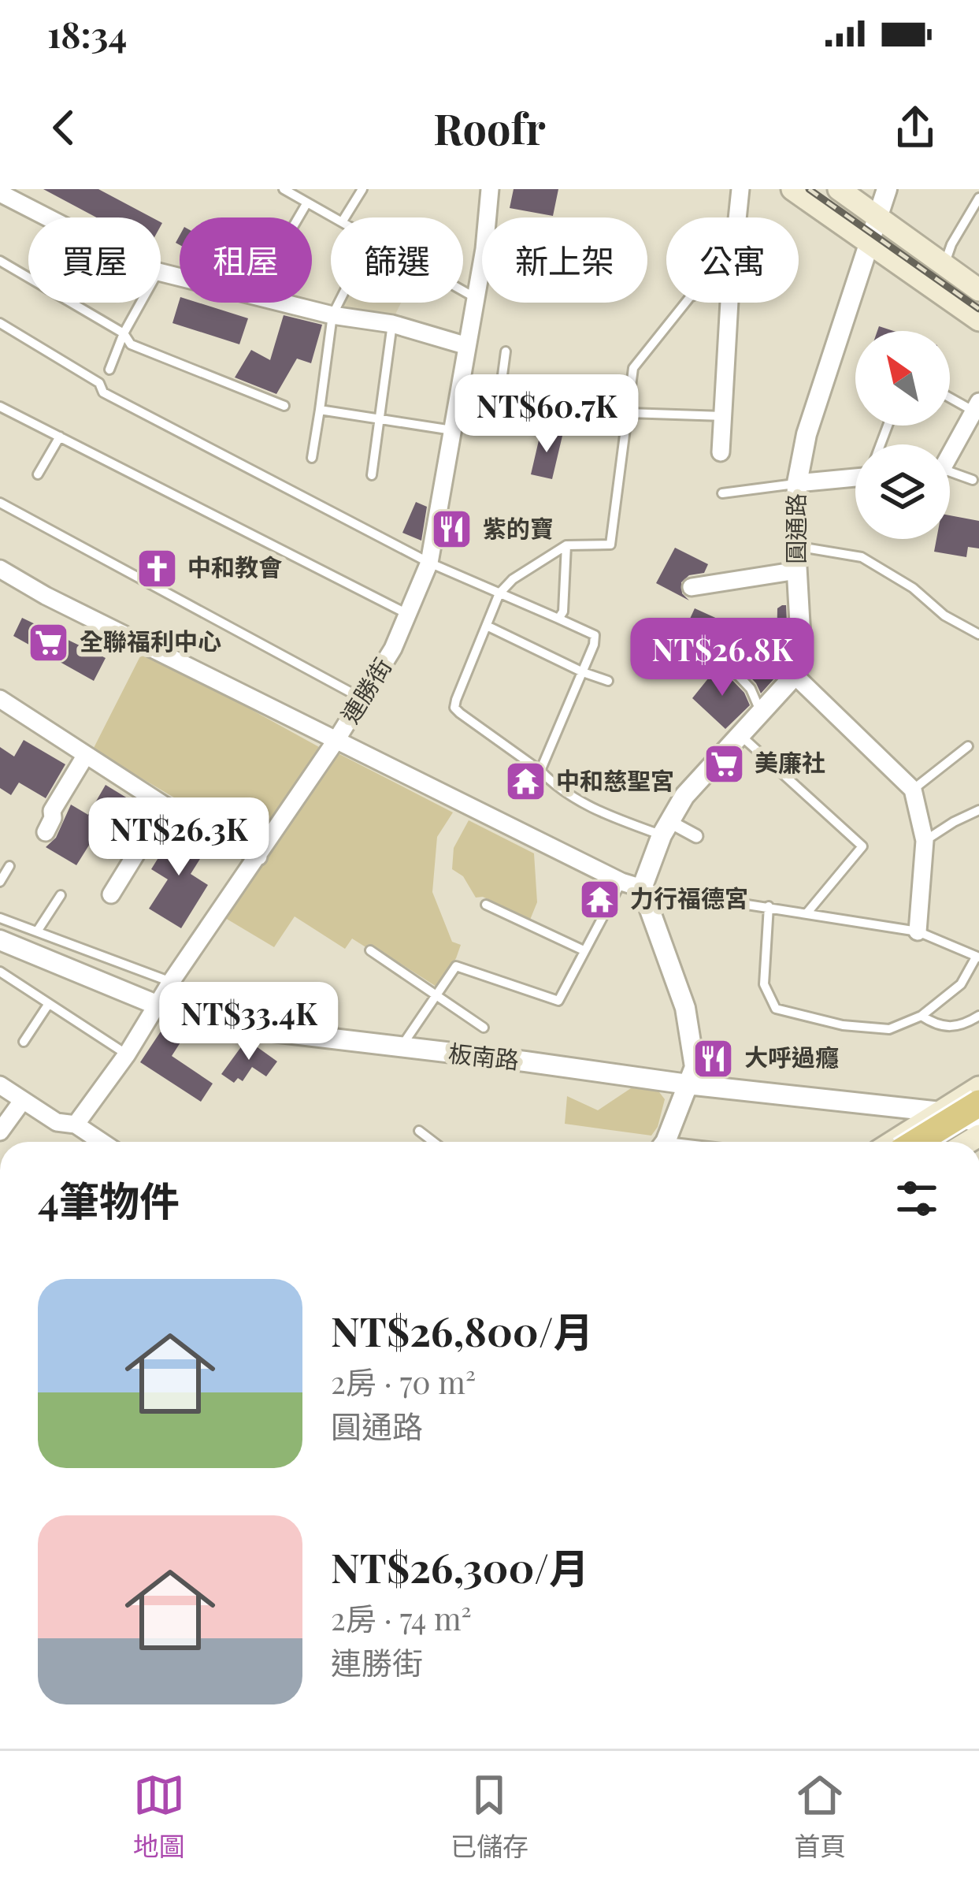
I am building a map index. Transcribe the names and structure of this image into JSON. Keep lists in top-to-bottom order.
{
  "streets": {
    "street": ["圓通路", "連勝街", "板南路"]
  },
  "crossings": [
    ["連勝街", "板南路"]
  ],
  "places": {
    "restaurant": ["紫的寶", "大呼過癮"],
    "church": ["中和教會"],
    "supermarket": ["全聯福利中心", "美廉社"],
    "temple": ["中和慈聖宮", "力行福德宮"]
  },
  "north": "top left",
  "page": {
    "status": "18:34",
    "header": "Roofr",
    "chip": [
      "買屋",
      "租屋",
      "篩選",
      "新上架",
      "公寓"
    ],
    "price": [
      "NT$60.7K",
      "NT$26.8K",
      "NT$26.3K",
      "NT$33.4K"
    ],
    "heading": "4筆物件",
    "list": [
      {
        "name": "NT$26,800/月",
        "note": "2房 · 70 m² · 圓通路"
      },
      {
        "name": "NT$26,300/月",
        "note": "2房 · 74 m² · 連勝街"
      }
    ],
    "tabs": ["地圖", "已儲存", "首頁"]
  }
}
